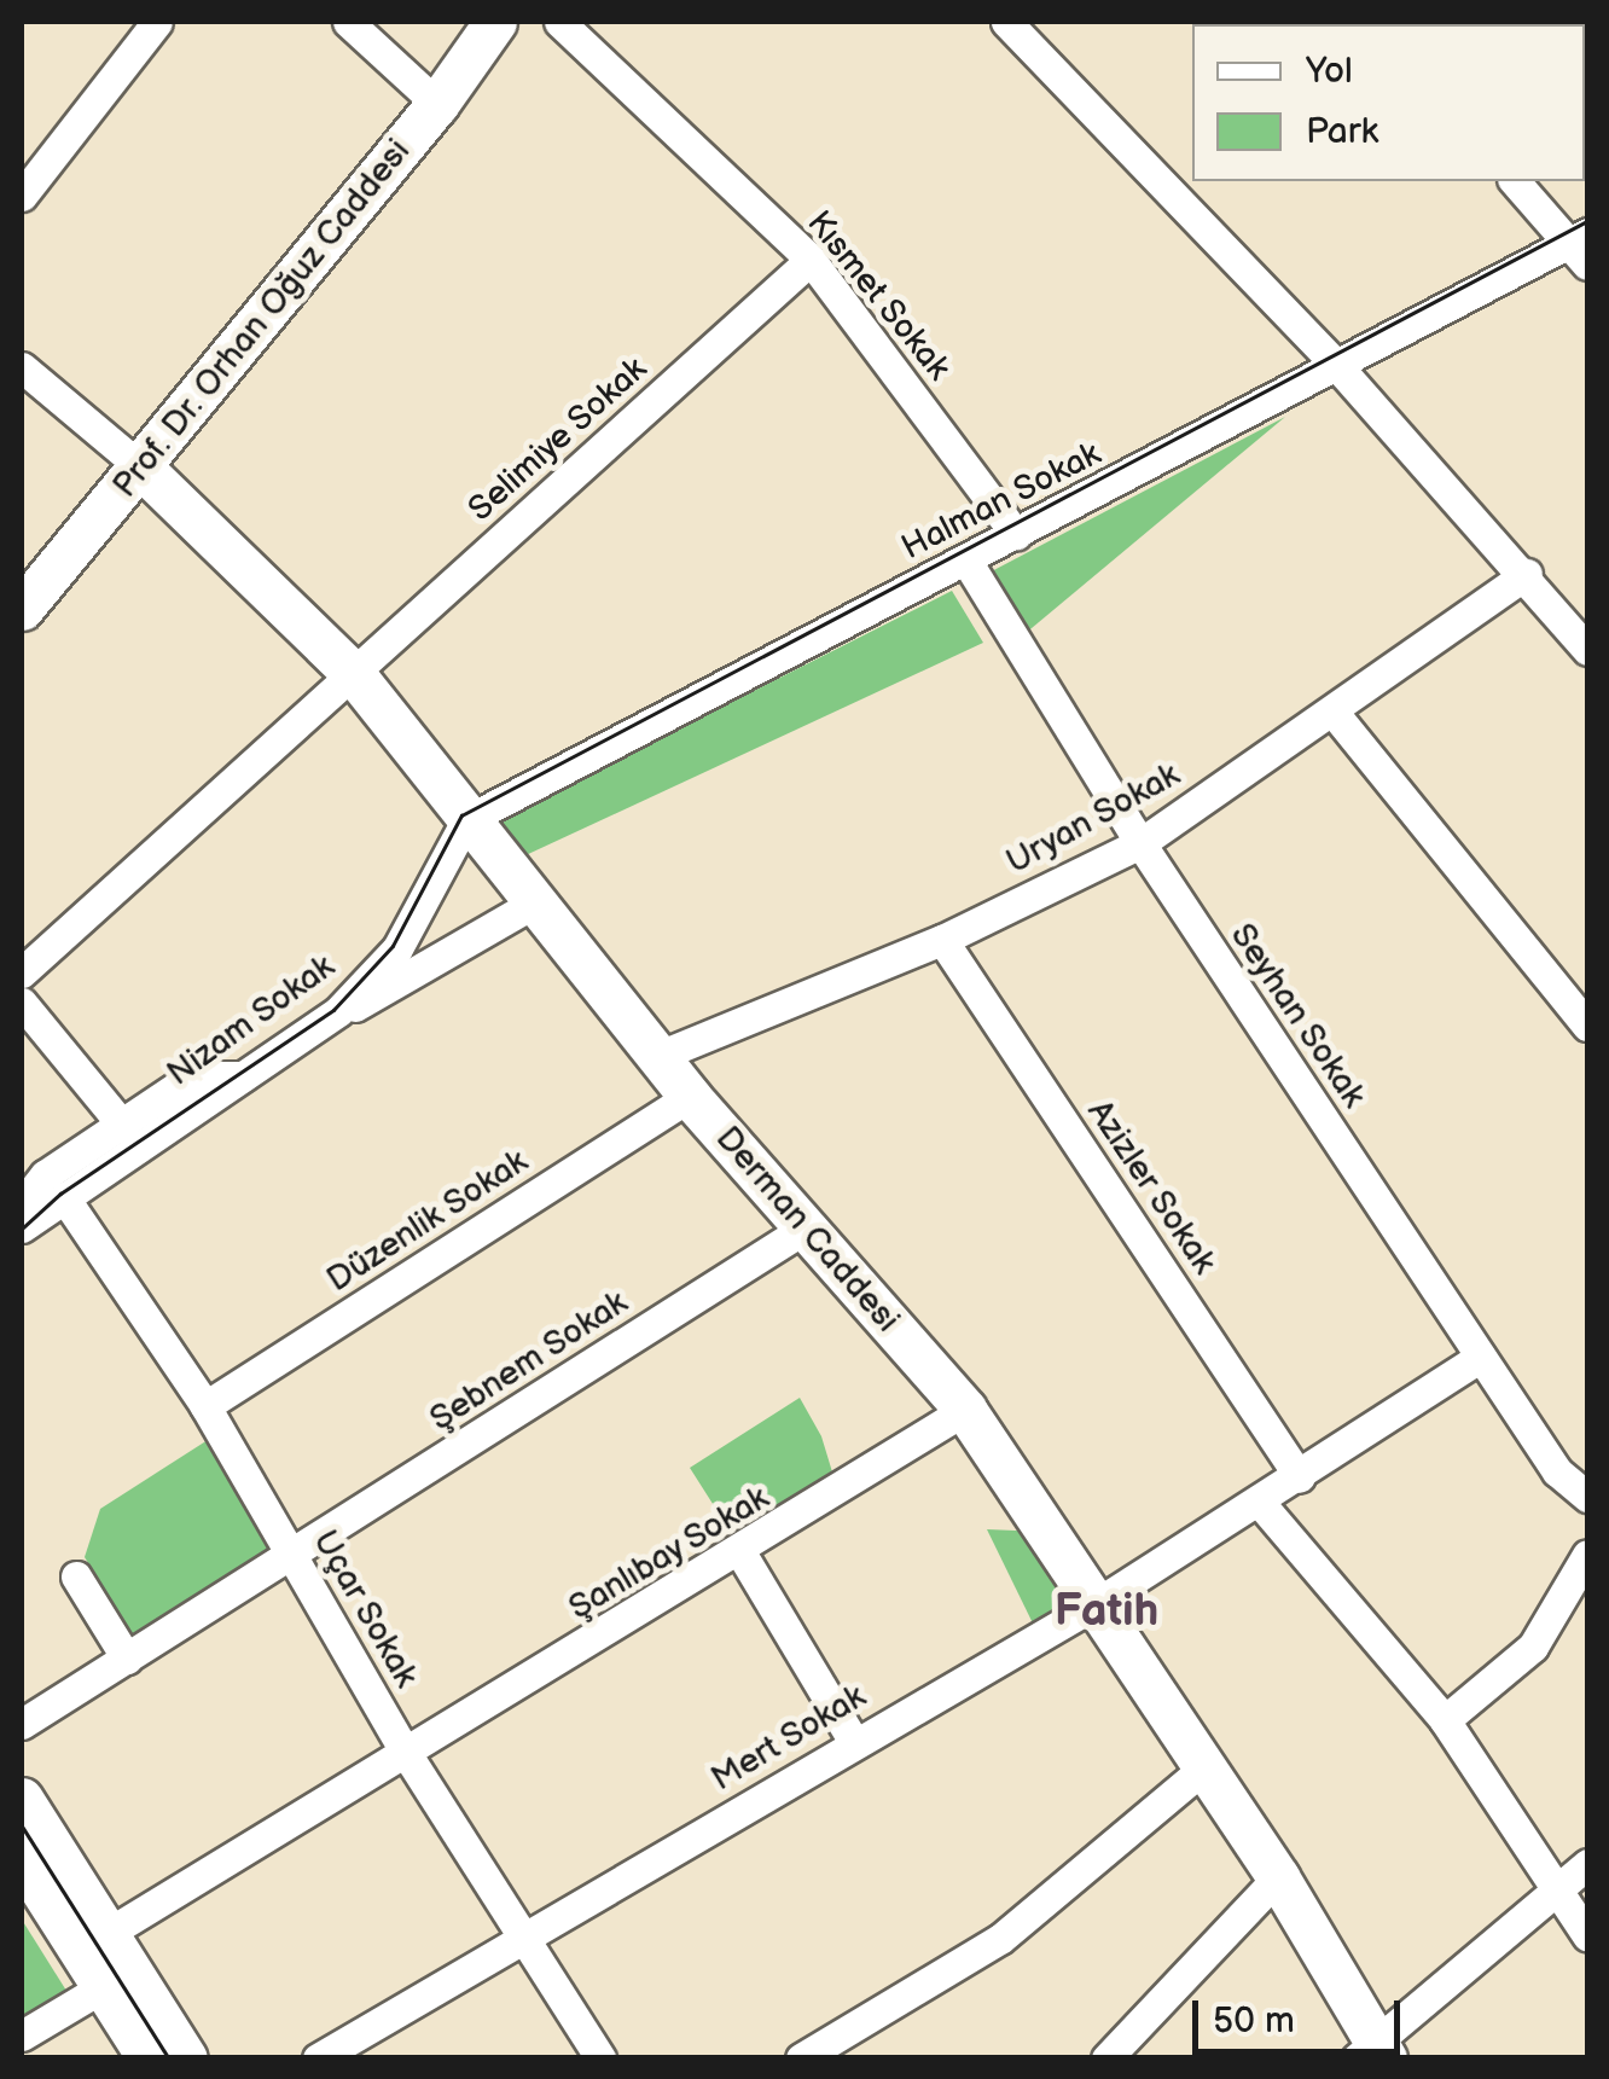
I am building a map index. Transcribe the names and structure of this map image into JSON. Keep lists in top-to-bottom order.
{
  "streets": {
    "main road": ["Prof. Dr. Orhan Oğuz Caddesi", "Derman Caddesi"],
    "street": [
      "Kısmet Sokak",
      "Selimiye Sokak",
      "Halman Sokak",
      "Uryan Sokak",
      "Seyhan Sokak",
      "Nizam Sokak",
      "Azizler Sokak",
      "Düzenlik Sokak",
      "Şebnem Sokak",
      "Şanlıbay Sokak",
      "Uçar Sokak",
      "Mert Sokak"
    ]
  },
  "crossings": [
    ["Kısmet Sokak", "Selimiye Sokak"],
    ["Kısmet Sokak", "Halman Sokak"],
    ["Prof. Dr. Orhan Oğuz Caddesi", "Derman Caddesi"],
    ["Selimiye Sokak", "Derman Caddesi"],
    ["Halman Sokak", "Seyhan Sokak"],
    ["Halman Sokak", "Nizam Sokak"],
    ["Halman Sokak", "Derman Caddesi"],
    ["Uryan Sokak", "Seyhan Sokak"],
    ["Uryan Sokak", "Azizler Sokak"],
    ["Uryan Sokak", "Derman Caddesi"],
    ["Seyhan Sokak", "Mert Sokak"],
    ["Nizam Sokak", "Derman Caddesi"],
    ["Nizam Sokak", "Uçar Sokak"],
    ["Azizler Sokak", "Mert Sokak"],
    ["Düzenlik Sokak", "Derman Caddesi"],
    ["Düzenlik Sokak", "Uçar Sokak"],
    ["Derman Caddesi", "Şebnem Sokak"],
    ["Derman Caddesi", "Şanlıbay Sokak"],
    ["Derman Caddesi", "Mert Sokak"],
    ["Şebnem Sokak", "Uçar Sokak"],
    ["Şanlıbay Sokak", "Uçar Sokak"],
    ["Uçar Sokak", "Mert Sokak"]
  ],
  "districts": ["Fatih"],
  "legend": ["Yol", "Park"],
  "scale_bar": "50 m"
}
